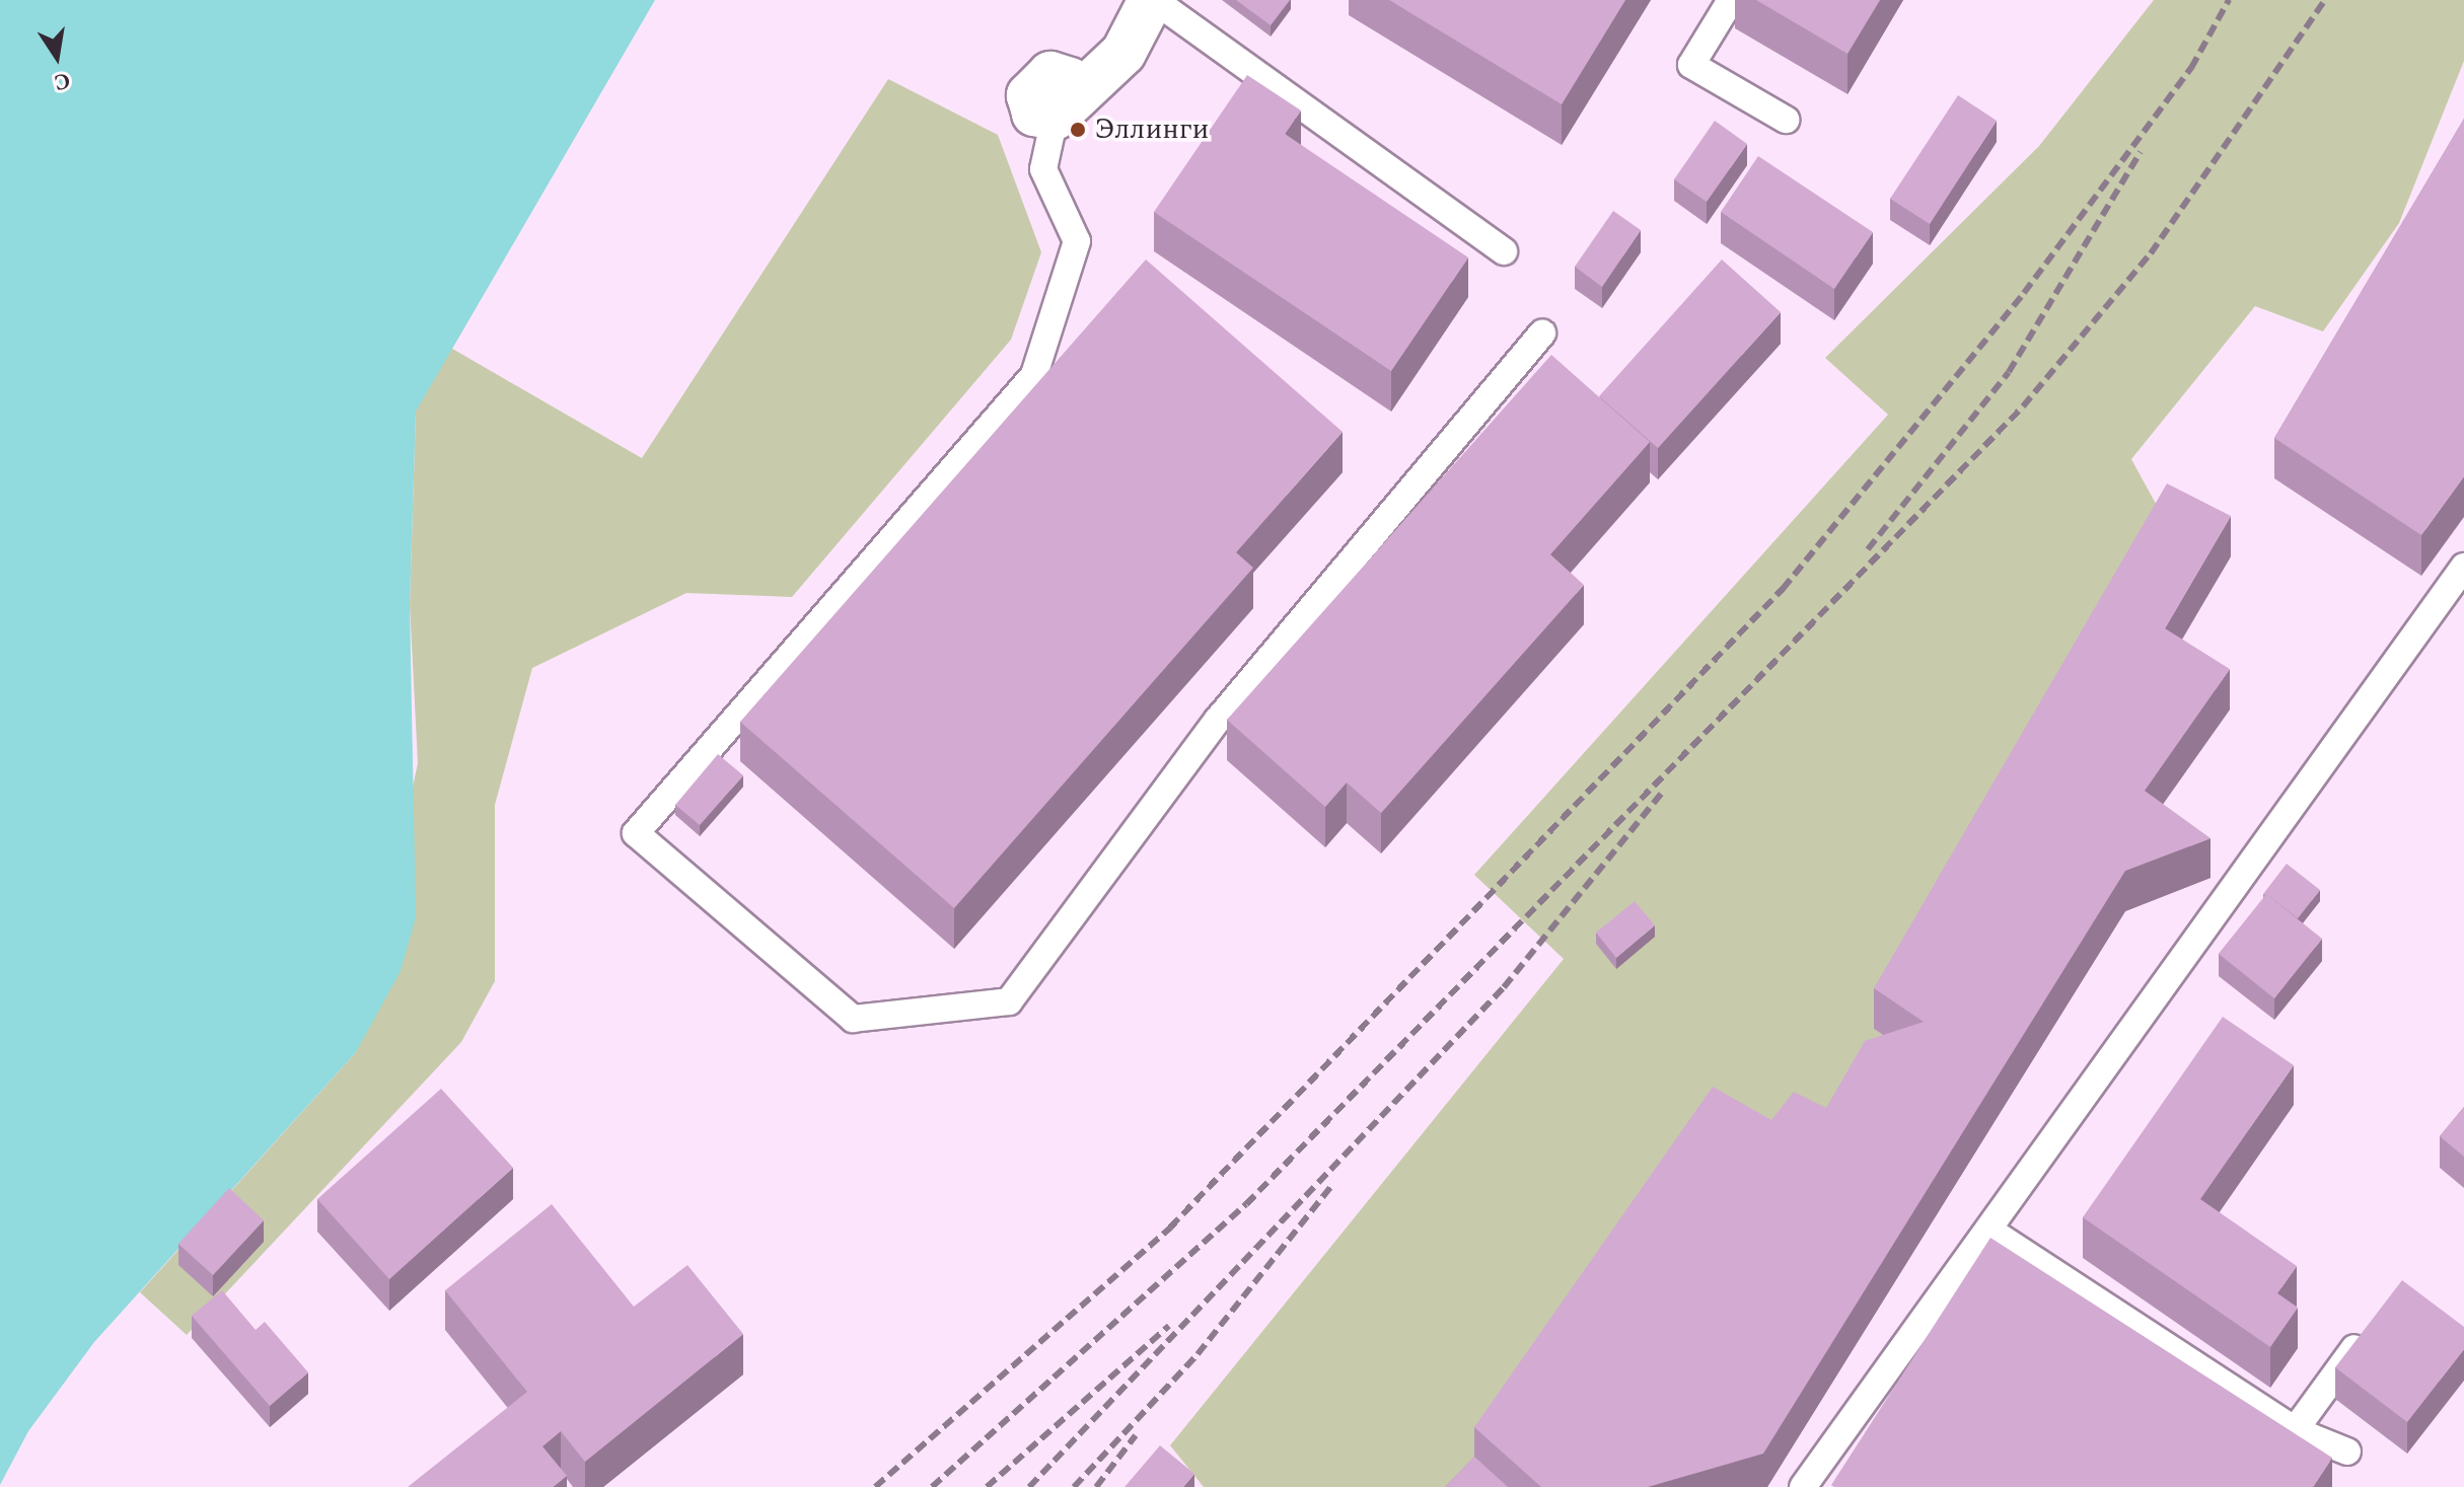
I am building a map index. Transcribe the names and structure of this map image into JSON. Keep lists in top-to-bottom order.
{
  "places": ["Эллинги"],
  "north": "bottom"
}
